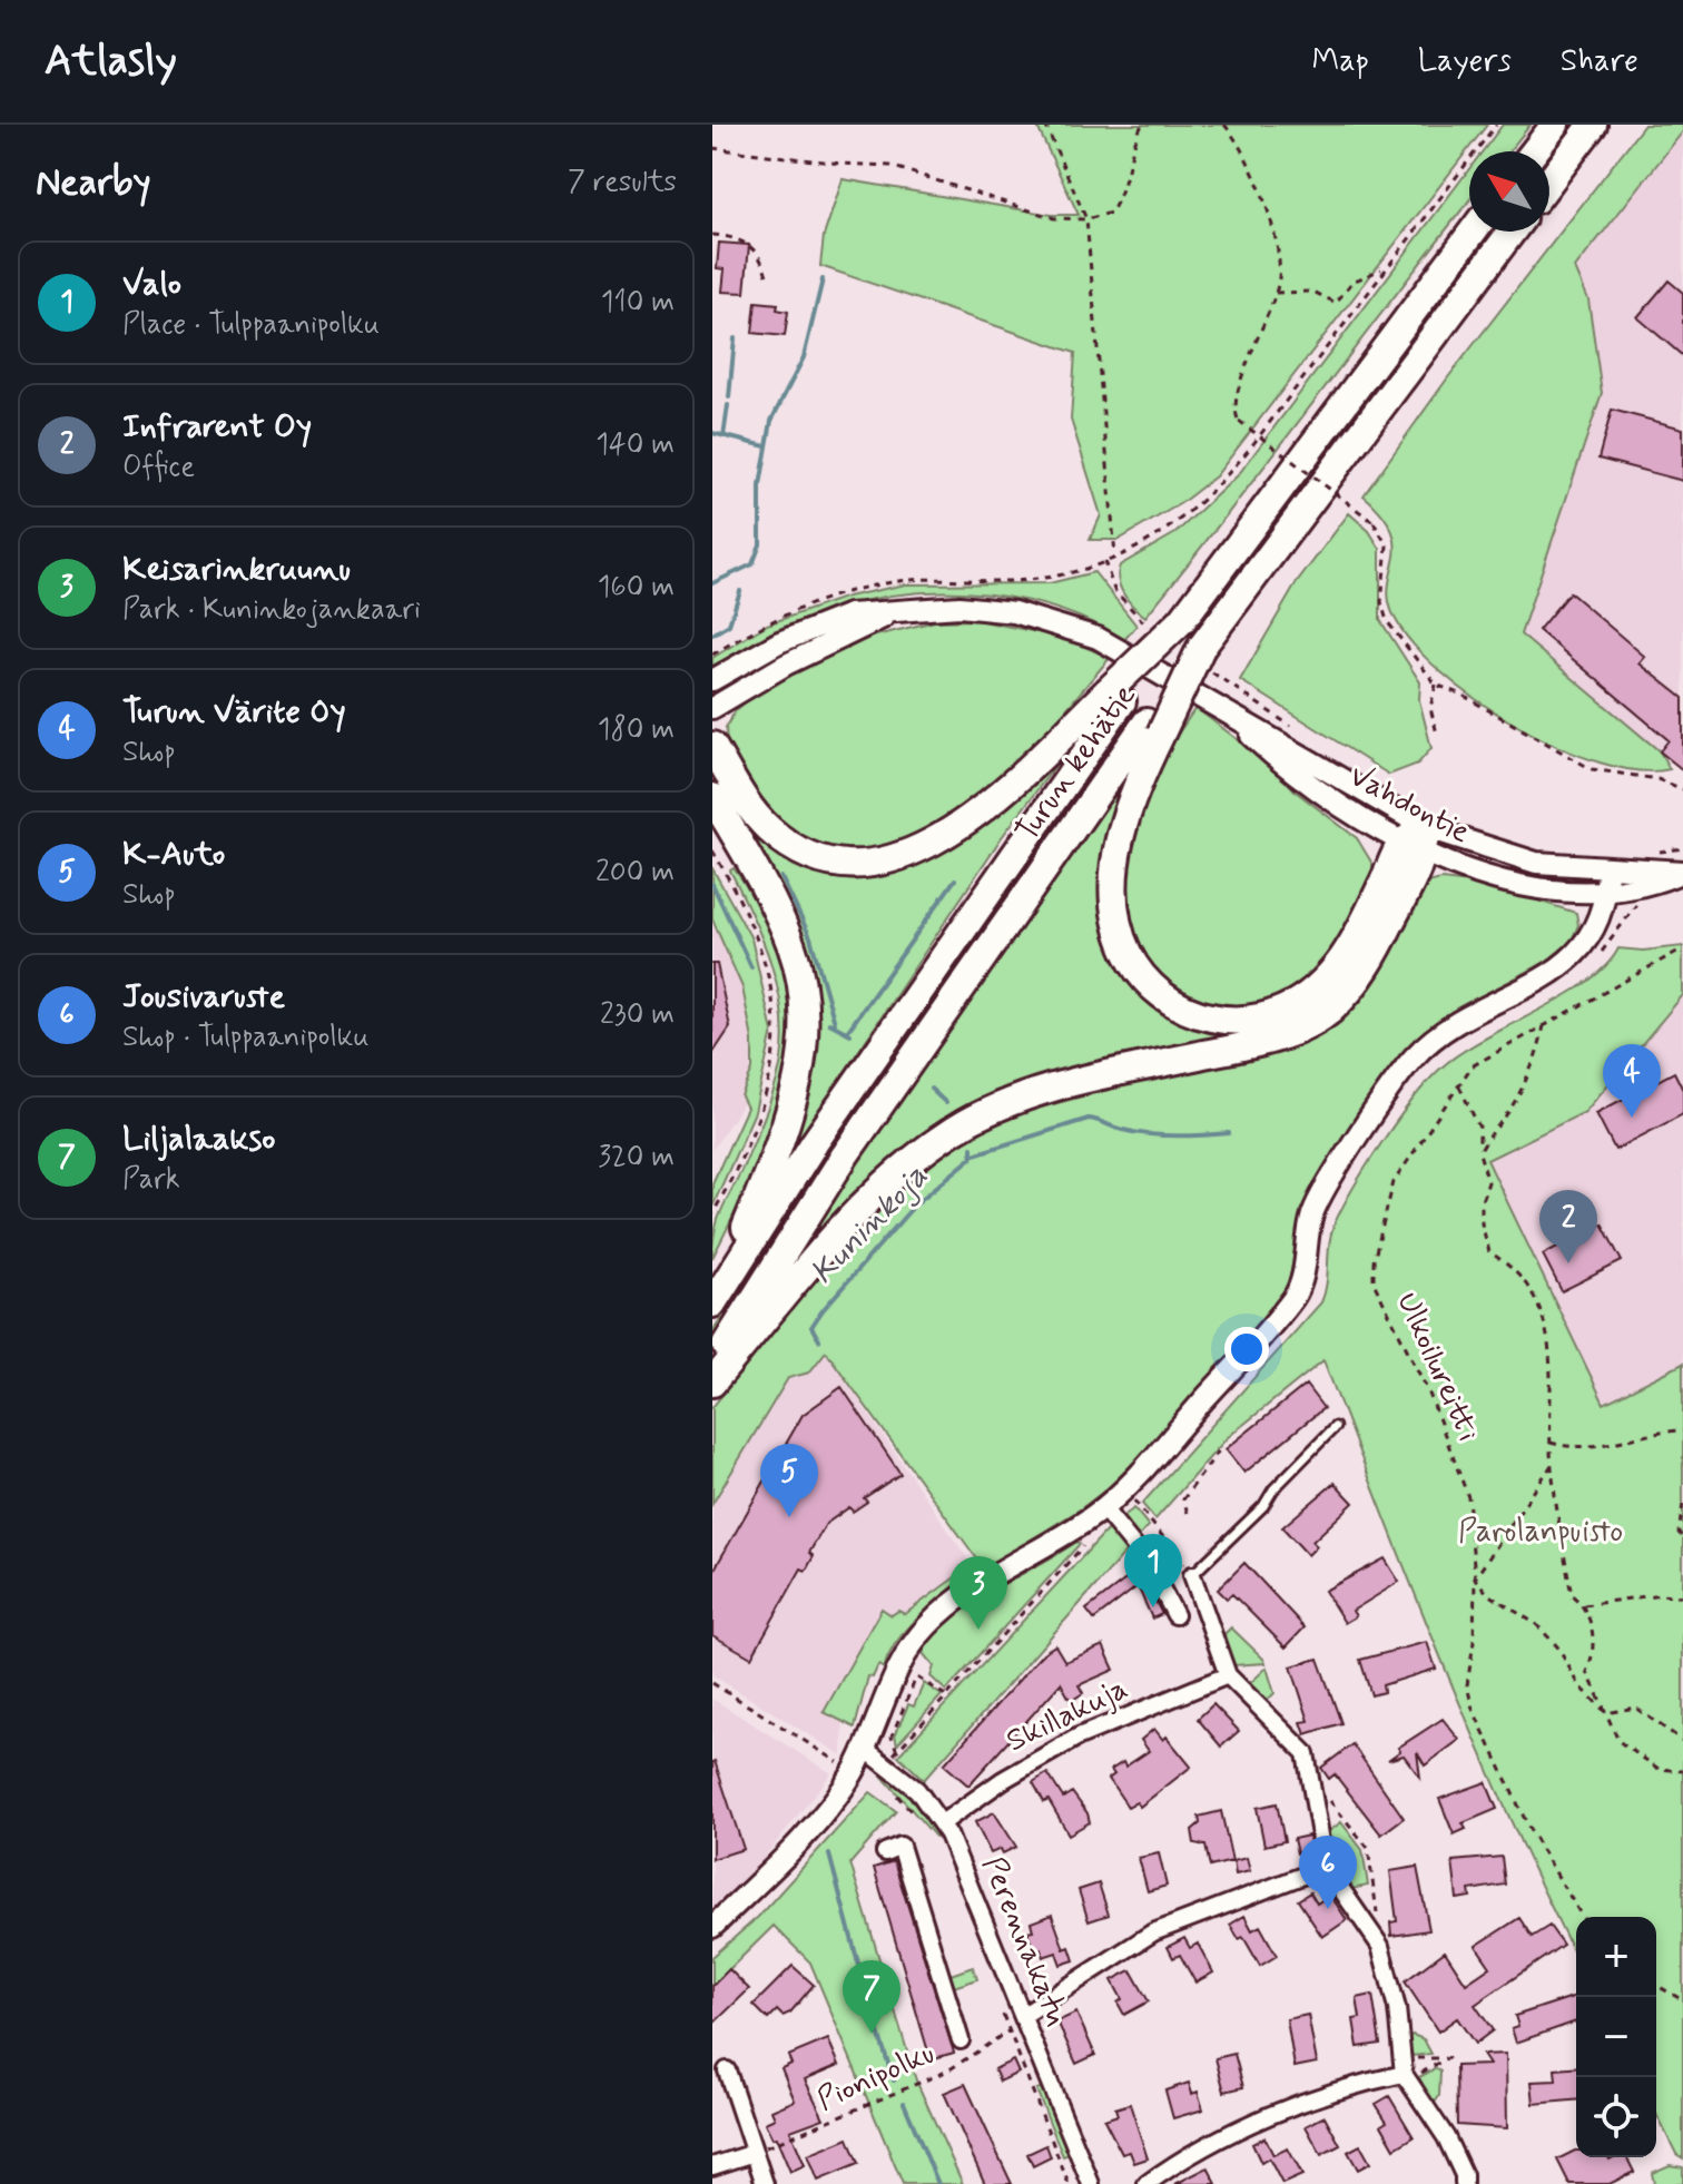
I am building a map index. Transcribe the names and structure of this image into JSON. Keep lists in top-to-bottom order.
{
  "streets": {
    "highway": ["Turun kehätie"],
    "street": ["Vahdontie", "Skillakuja", "Perennakatu"],
    "path": ["Ulkoilureitti", "Pionipolku"]
  },
  "crossings": [
    ["Skillakuja", "Perennakatu"]
  ],
  "water": ["Kuninkoja"],
  "parks": ["Parolanpuisto"],
  "north": "top left",
  "page": {
    "header": "Atlasly",
    "nav": ["Map", "Layers", "Share"],
    "heading": ["Nearby", "7 results"],
    "list": [
      {
        "mark": "1",
        "name": "Valo",
        "note": "Place · Tulppaanipolku",
        "value": "110 m"
      },
      {
        "mark": "2",
        "name": "Infrarent Oy",
        "note": "Office",
        "value": "140 m"
      },
      {
        "mark": "3",
        "name": "Keisarinkruunu",
        "note": "Park · Kuninkojankaari",
        "value": "160 m"
      },
      {
        "mark": "4",
        "name": "Turun Värite Oy",
        "note": "Shop",
        "value": "180 m"
      },
      {
        "mark": "5",
        "name": "K-Auto",
        "note": "Shop",
        "value": "200 m"
      },
      {
        "mark": "6",
        "name": "Jousivaruste",
        "note": "Shop · Tulppaanipolku",
        "value": "230 m"
      },
      {
        "mark": "7",
        "name": "Liljalaakso",
        "note": "Park",
        "value": "320 m"
      }
    ],
    "pins": [
      "4",
      "2",
      "5",
      "1",
      "3",
      "6",
      "7"
    ],
    "map_buttons": ["+", "−"]
  }
}
